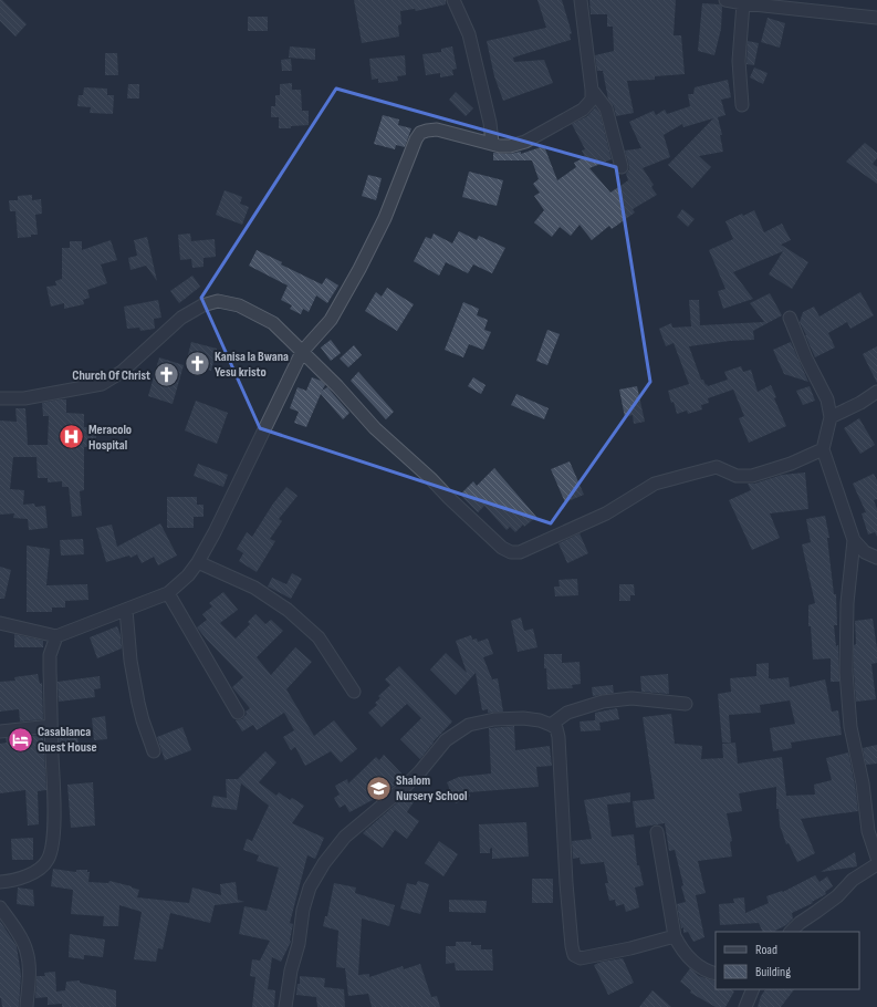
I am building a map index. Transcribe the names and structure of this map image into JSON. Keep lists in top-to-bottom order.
{
  "places": {
    "church": ["Kanisa la Bwana Yesu kristo", "Church Of Christ"],
    "hospital": ["Meracolo Hospital"],
    "hotel": ["Casablanca Guest House"],
    "school or university": ["Shalom Nursery School"]
  },
  "legend": ["Road", "Building"]
}
